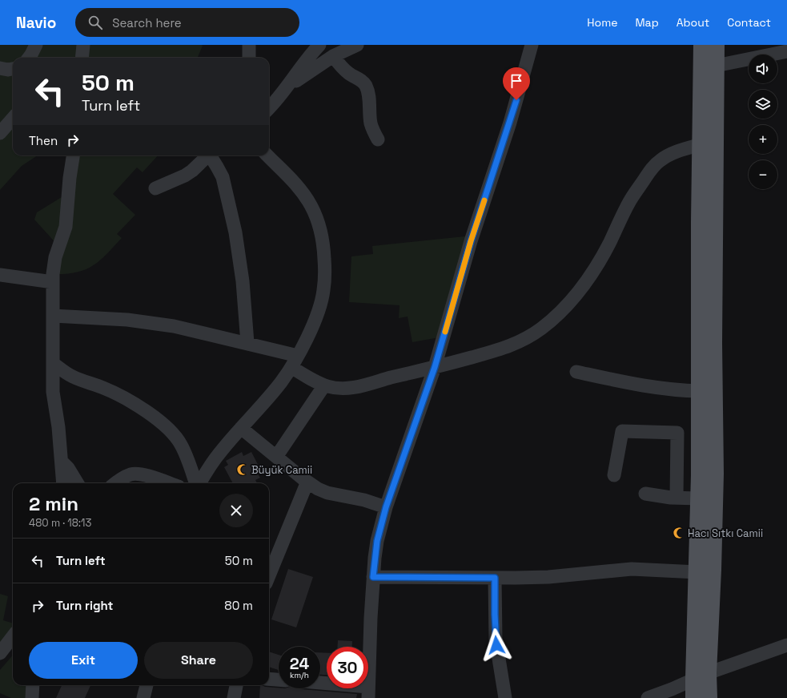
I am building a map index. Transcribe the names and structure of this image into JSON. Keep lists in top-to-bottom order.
{
  "places": {
    "mosque": ["Büyük Camii", "Hacı Sıtkı Camii"]
  },
  "page": {
    "header": "Navio",
    "search": "Search here",
    "nav": [
      "Home",
      "Map",
      "About",
      "Contact"
    ],
    "map_buttons": ["+", "−"],
    "turn": ["50 m", "Turn left"],
    "then": "Then",
    "heading": ["2 min", "480 m · 18:13"],
    "list": [
      {
        "name": "Turn left",
        "value": "50 m"
      },
      {
        "name": "Turn right",
        "value": "80 m"
      }
    ],
    "buttons": ["Exit", "Share"],
    "speed": "24 km/h",
    "limit": "30"
  }
}
